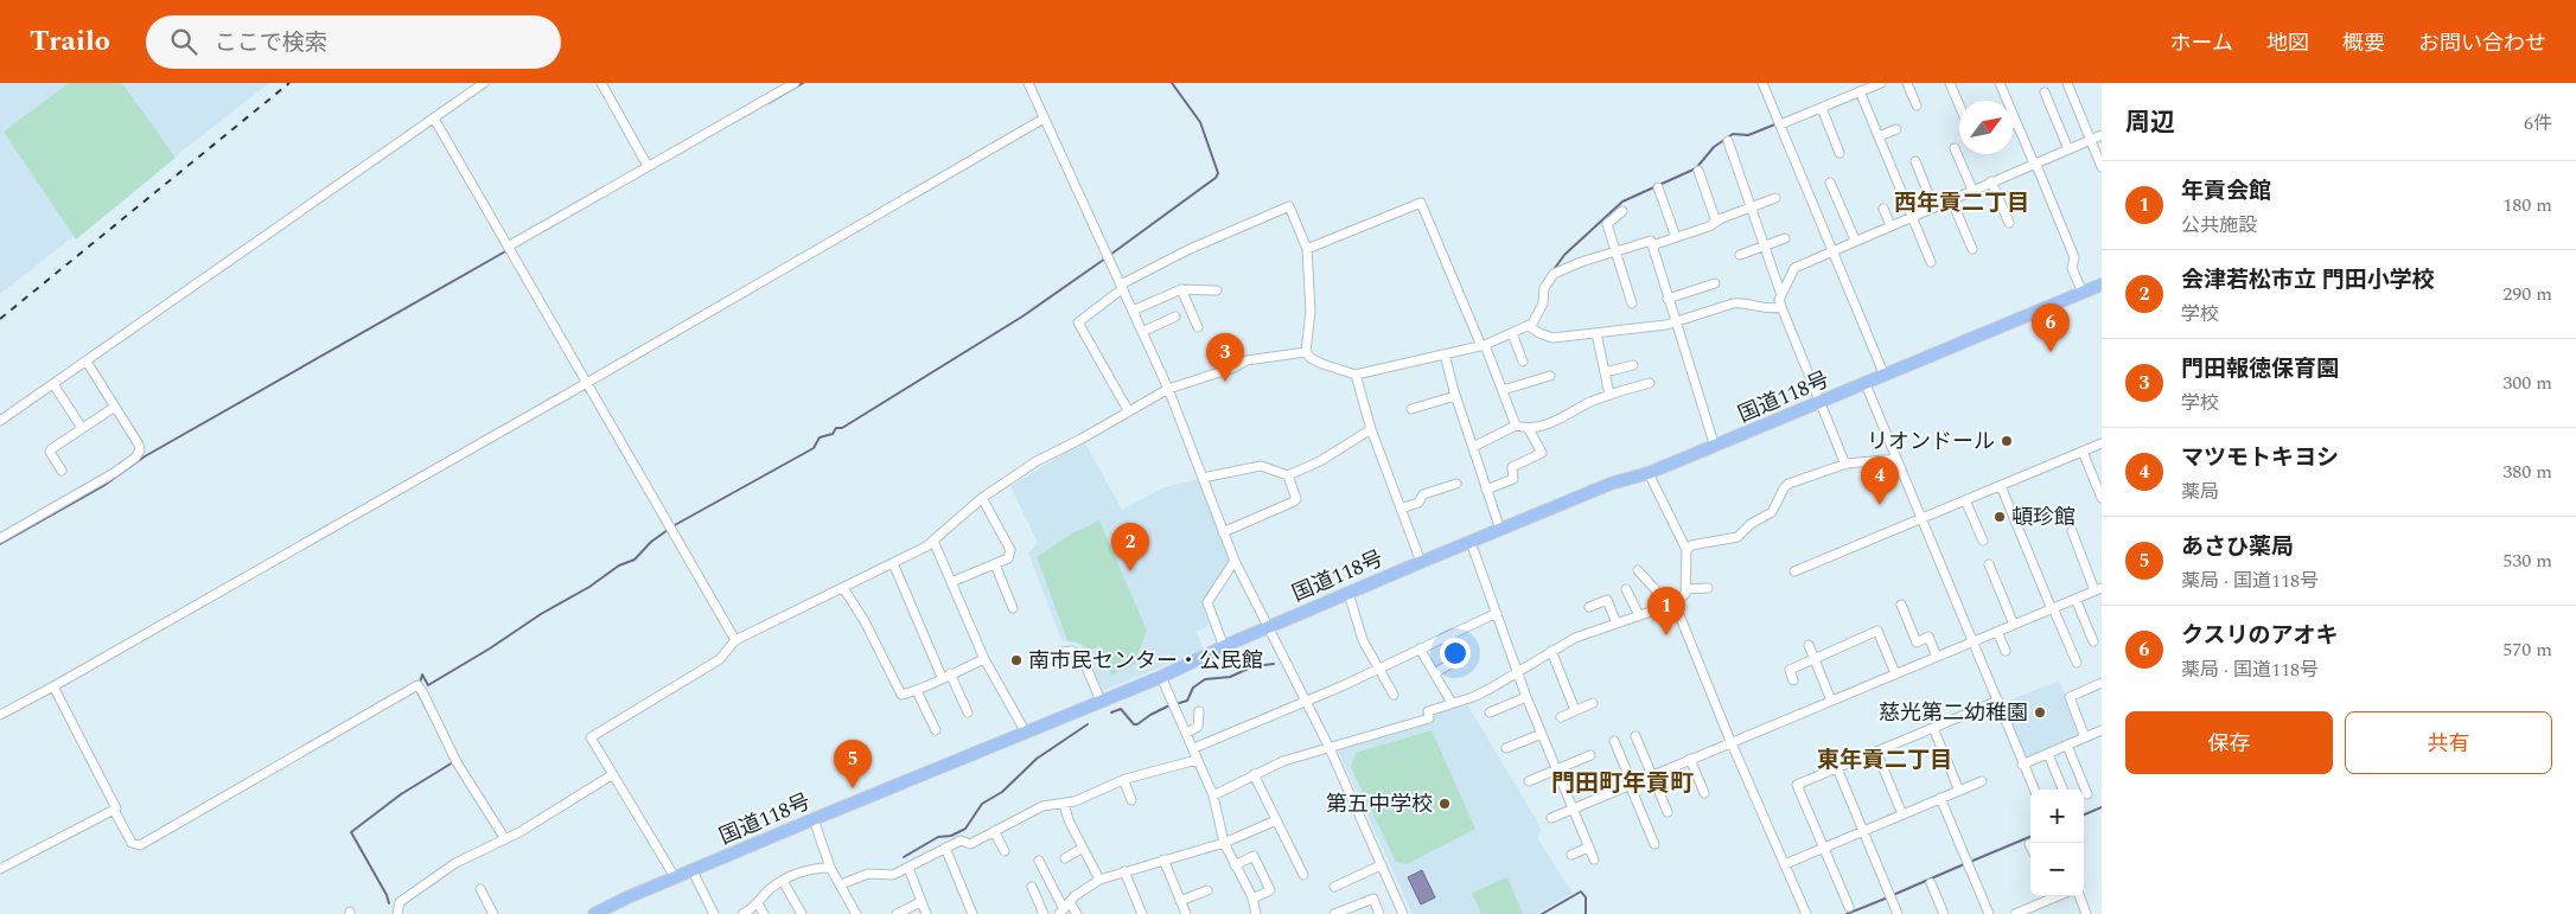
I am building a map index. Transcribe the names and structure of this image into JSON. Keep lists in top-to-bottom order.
{
  "streets": {
    "highway": ["国道118号"]
  },
  "districts": ["西年貢二丁目", "東年貢二丁目", "門田町年貢町"],
  "places": [
    "リオンドール",
    "頓珍館",
    "南市民センター・公民館",
    "慈光第二幼稚園",
    "第五中学校"
  ],
  "north": "top right",
  "page": {
    "header": "Trailo",
    "search": "ここで検索",
    "nav": [
      "ホーム",
      "地図",
      "概要",
      "お問い合わせ"
    ],
    "heading": ["周辺", "6件"],
    "list": [
      {
        "mark": "1",
        "name": "年貢会館",
        "note": "公共施設",
        "value": "180 m"
      },
      {
        "mark": "2",
        "name": "会津若松市立 門田小学校",
        "note": "学校",
        "value": "290 m"
      },
      {
        "mark": "3",
        "name": "門田報徳保育園",
        "note": "学校",
        "value": "300 m"
      },
      {
        "mark": "4",
        "name": "マツモトキヨシ",
        "note": "薬局",
        "value": "380 m"
      },
      {
        "mark": "5",
        "name": "あさひ薬局",
        "note": "薬局 · 国道118号",
        "value": "530 m"
      },
      {
        "mark": "6",
        "name": "クスリのアオキ",
        "note": "薬局 · 国道118号",
        "value": "570 m"
      }
    ],
    "pins": [
      "6",
      "3",
      "4",
      "2",
      "1",
      "5"
    ],
    "buttons": ["保存", "共有"],
    "map_buttons": ["+", "−"]
  }
}
